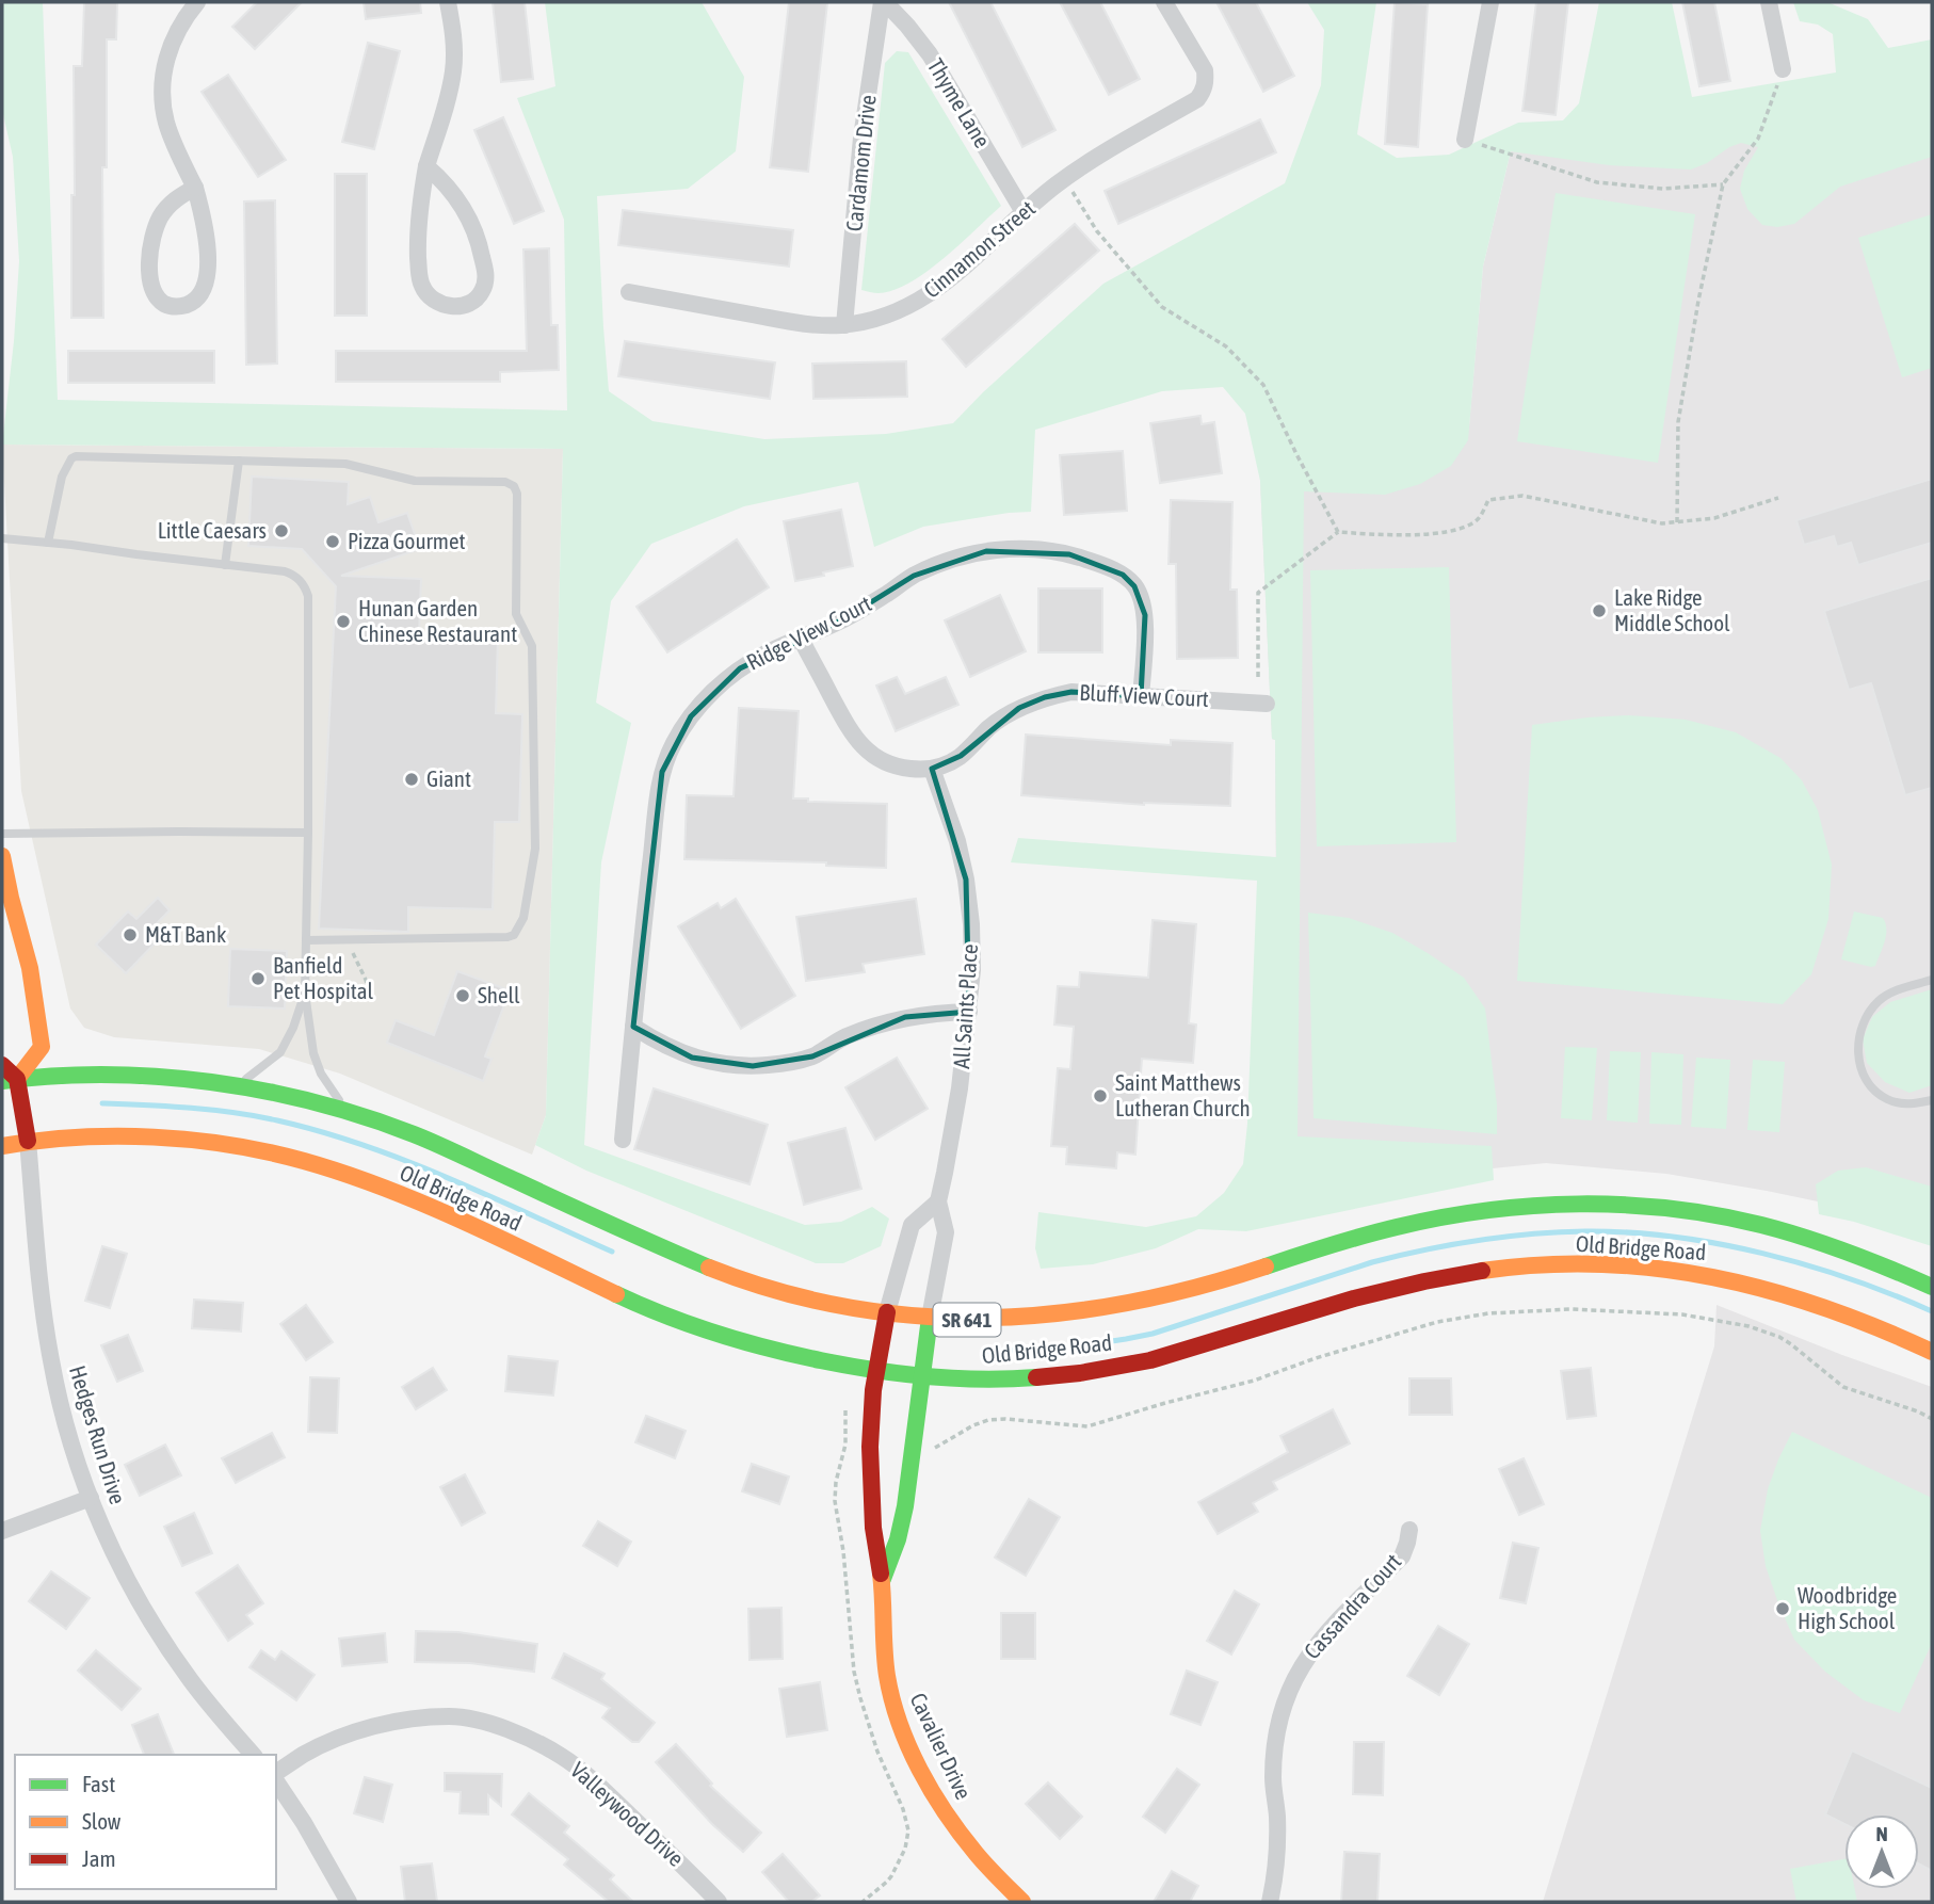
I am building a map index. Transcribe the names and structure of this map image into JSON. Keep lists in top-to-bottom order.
{
  "streets": {
    "main road": [
      "Old Bridge Road",
      "SR 641",
      "Hedges Run Drive",
      "Cavalier Drive"
    ],
    "street": [
      "Thyme Lane",
      "Cardamom Drive",
      "Cinnamon Street",
      "Ridge View Court",
      "Bluff View Court",
      "All Saints Place",
      "Cassandra Court",
      "Valleywood Drive"
    ]
  },
  "crossings": [
    ["Thyme Lane", "Cardamom Drive"],
    ["Thyme Lane", "Cinnamon Street"],
    ["Cardamom Drive", "Cinnamon Street"],
    ["Ridge View Court", "Bluff View Court"],
    ["Bluff View Court", "All Saints Place"],
    ["All Saints Place", "Old Bridge Road"],
    ["All Saints Place", "Cavalier Drive"],
    ["Old Bridge Road", "Hedges Run Drive"],
    ["Old Bridge Road", "Cavalier Drive"]
  ],
  "places": [
    "Little Caesars",
    "Pizza Gourmet",
    "Lake Ridge Middle School",
    "Hunan Garden Chinese Restaurant",
    "Giant",
    "M&T Bank",
    "Banfield Pet Hospital",
    "Shell",
    "Saint Matthews Lutheran Church",
    "Woodbridge High School"
  ],
  "legend": ["Fast", "Slow", "Jam"],
  "north": "top"
}
